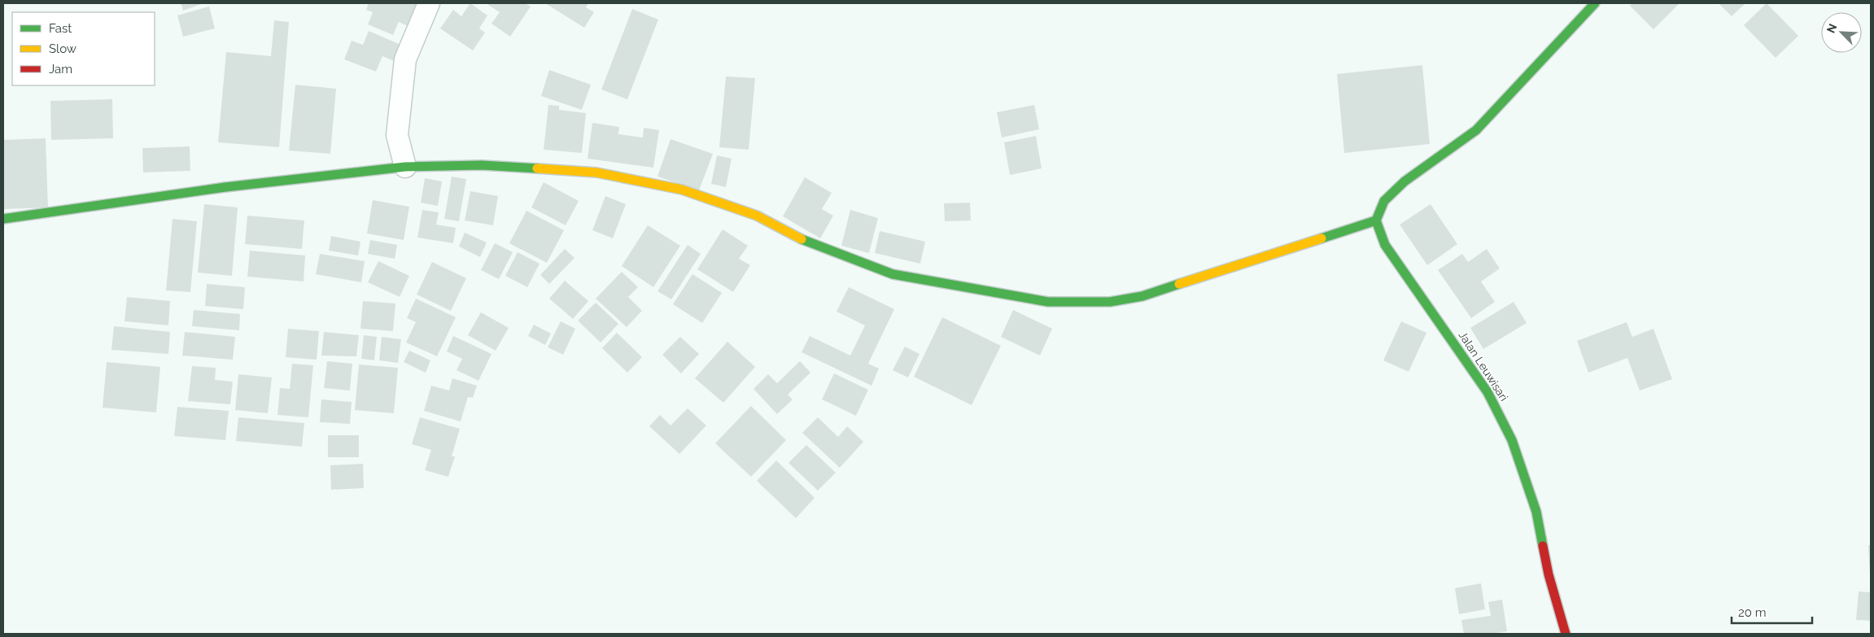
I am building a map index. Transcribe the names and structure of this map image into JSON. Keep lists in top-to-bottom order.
{
  "streets": {
    "street": ["Jalan Leuwisari"]
  },
  "legend": ["Fast", "Slow", "Jam"],
  "scale_bar": "20 m",
  "north": "top left"
}
